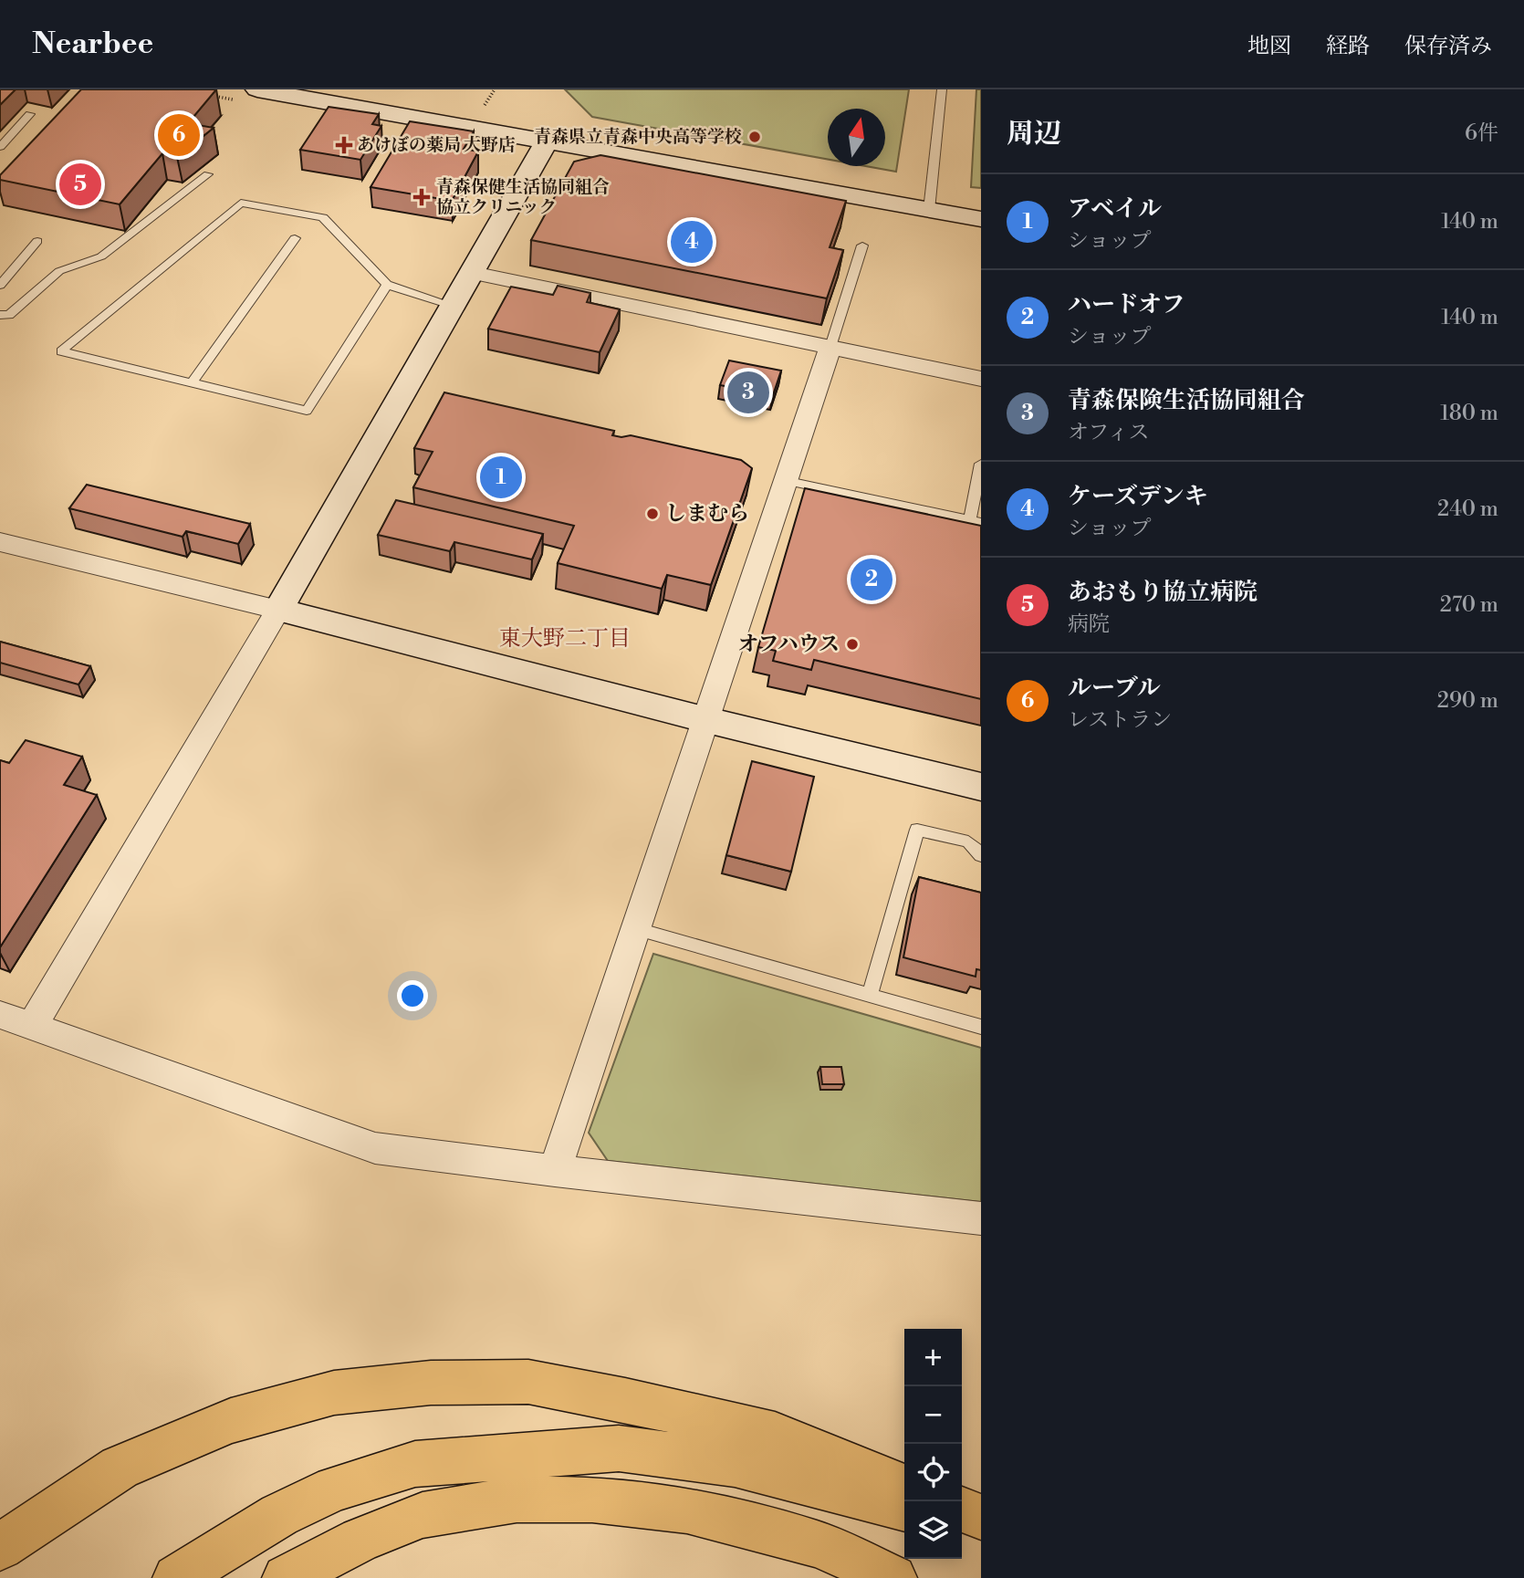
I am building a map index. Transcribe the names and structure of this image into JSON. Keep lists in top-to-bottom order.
{
  "districts": ["東大野二丁目"],
  "places": {
    "other": ["青森県立青森中央高等学校", "しまむら", "オフハウス"],
    "health": ["あけぼの薬局 大野店", "青森保健生活協同組合 協立クリニック"]
  },
  "north": "top",
  "page": {
    "header": "Nearbee",
    "nav": ["地図", "経路", "保存済み"],
    "heading": ["周辺", "6件"],
    "pins": [
      "6",
      "5",
      "4",
      "3",
      "1",
      "2"
    ],
    "list": [
      {
        "mark": "1",
        "name": "アベイル",
        "note": "ショップ",
        "value": "140 m"
      },
      {
        "mark": "2",
        "name": "ハードオフ",
        "note": "ショップ",
        "value": "140 m"
      },
      {
        "mark": "3",
        "name": "青森保険生活協同組合",
        "note": "オフィス",
        "value": "180 m"
      },
      {
        "mark": "4",
        "name": "ケーズデンキ",
        "note": "ショップ",
        "value": "240 m"
      },
      {
        "mark": "5",
        "name": "あおもり協立病院",
        "note": "病院",
        "value": "270 m"
      },
      {
        "mark": "6",
        "name": "ルーブル",
        "note": "レストラン",
        "value": "290 m"
      }
    ],
    "map_buttons": ["+", "−"]
  }
}
